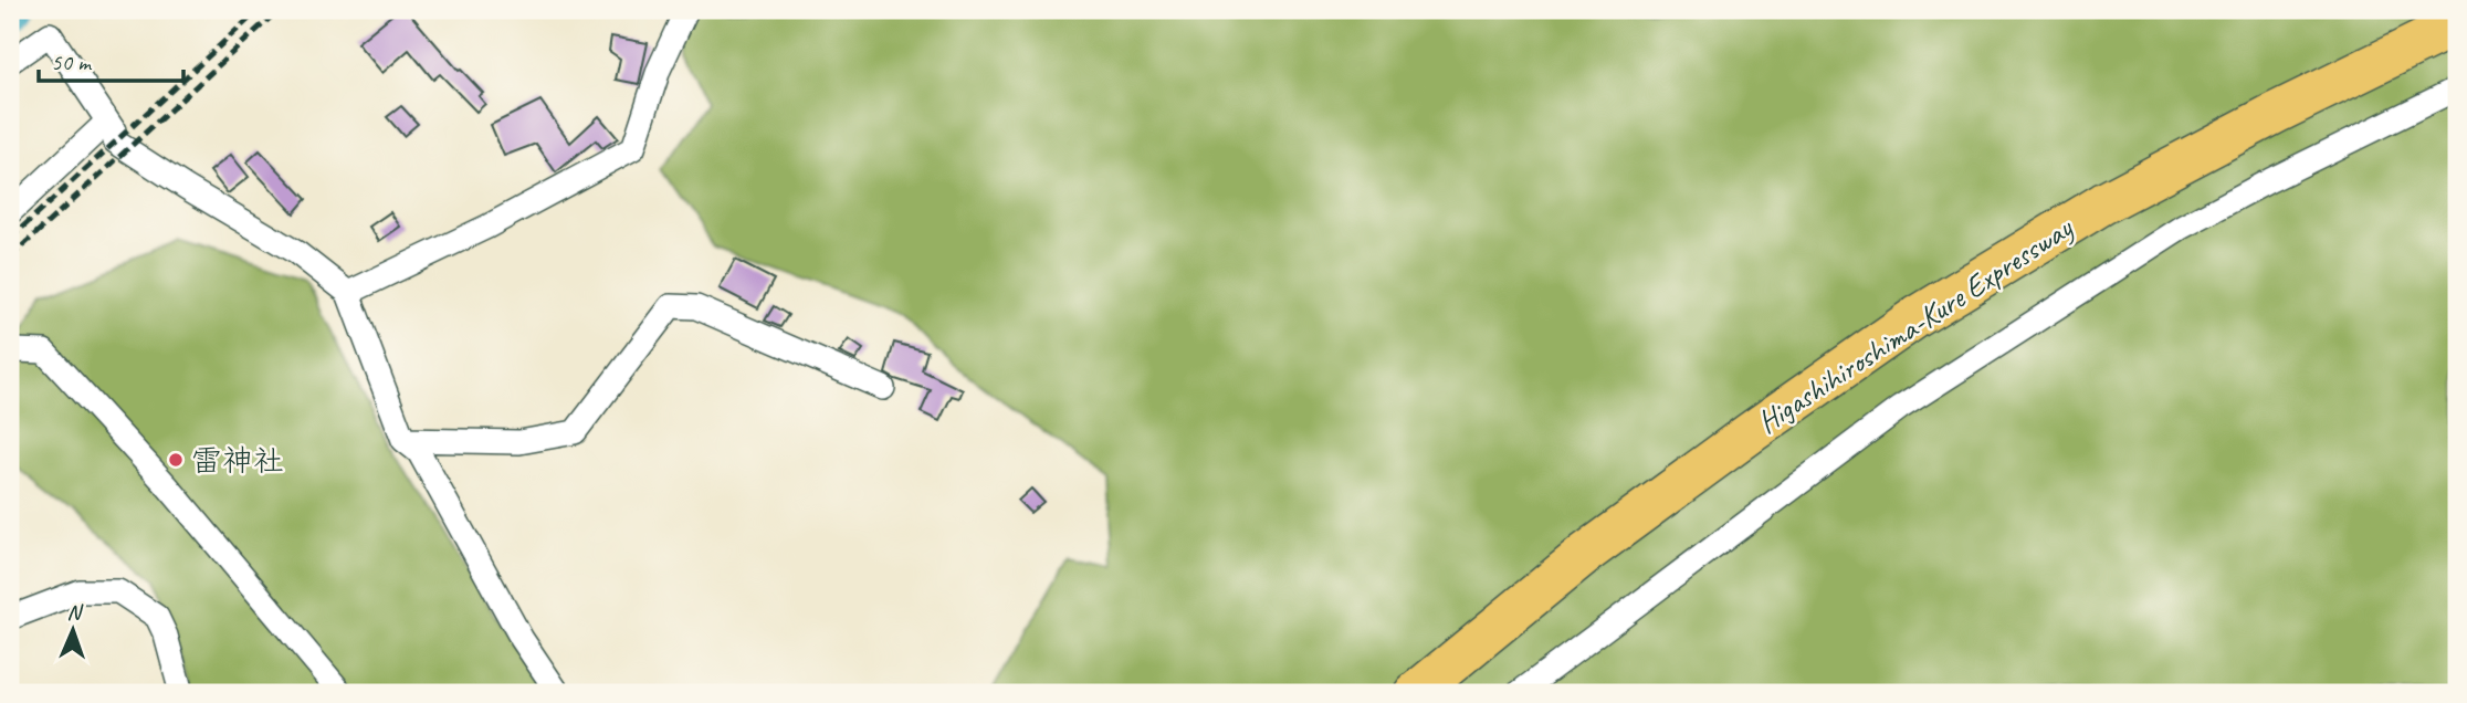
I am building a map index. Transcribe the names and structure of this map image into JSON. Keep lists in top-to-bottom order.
{
  "streets": {
    "highway": ["Higashihiroshima-Kure Expressway"]
  },
  "places": ["雷神社"],
  "scale_bar": "50 m",
  "north": "top"
}
